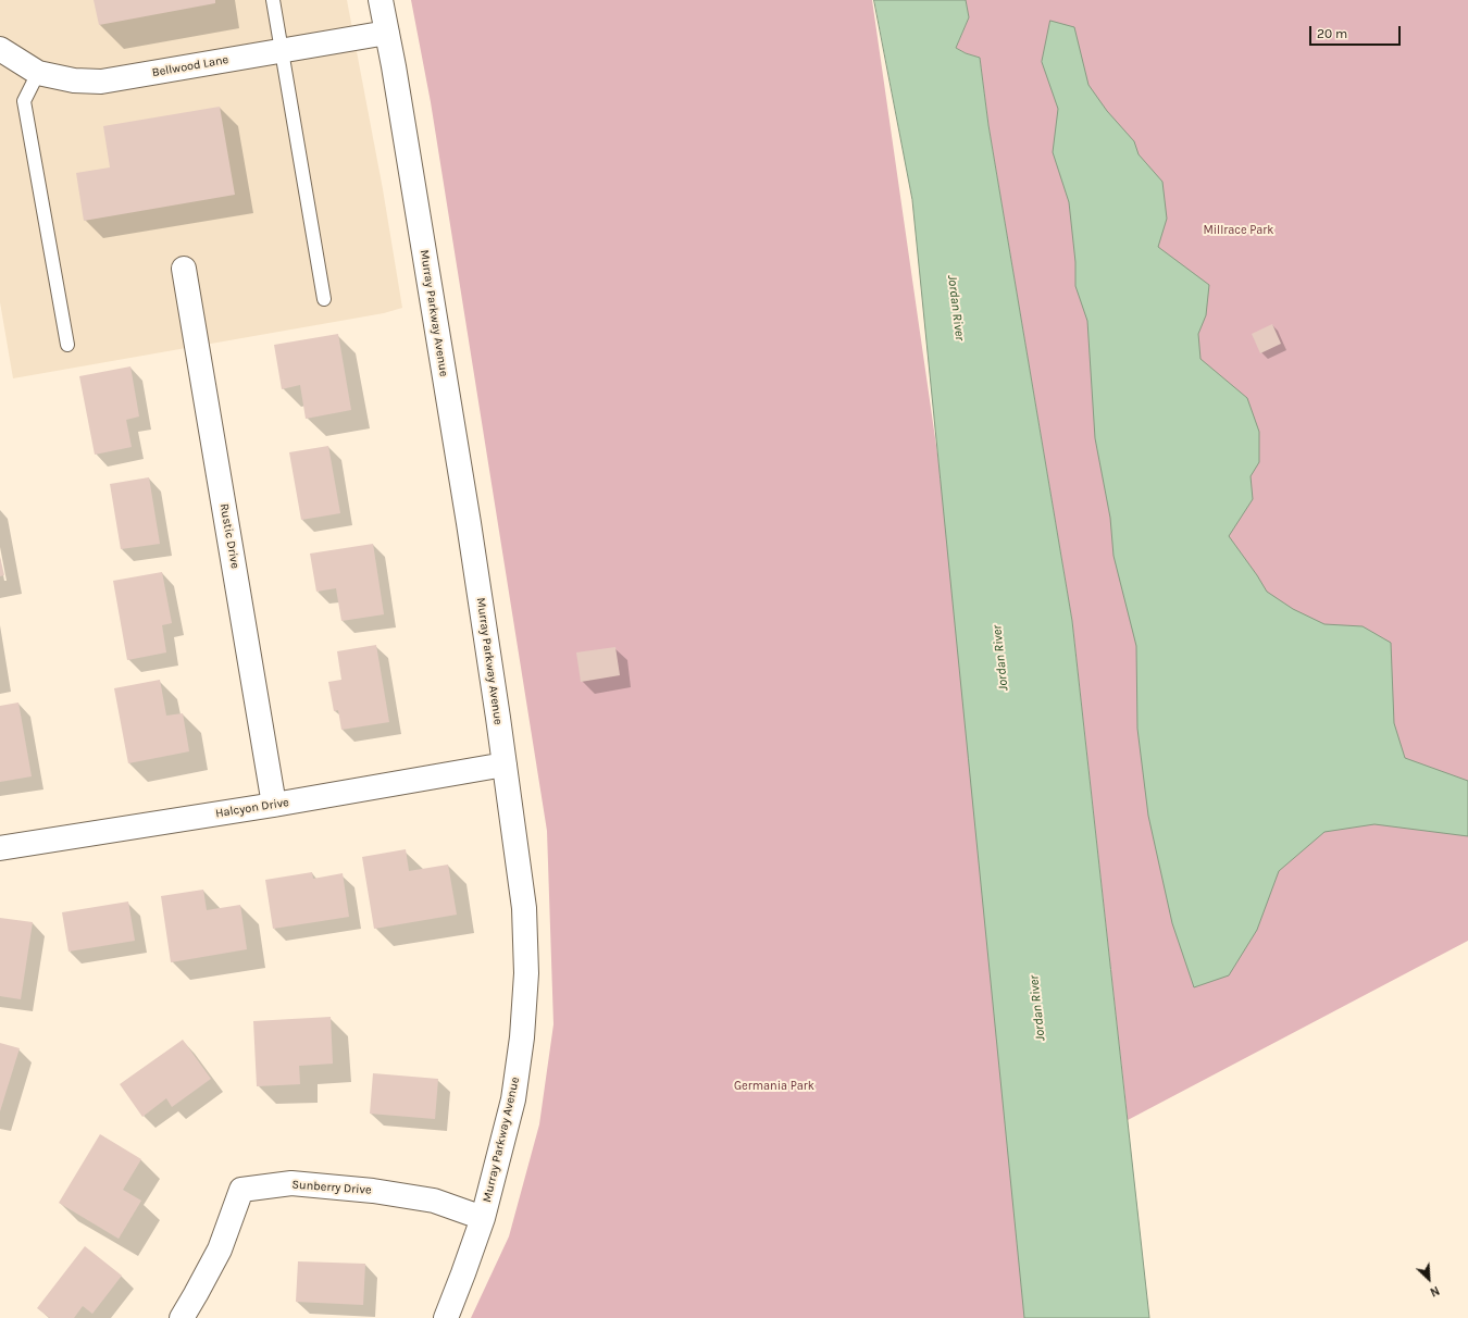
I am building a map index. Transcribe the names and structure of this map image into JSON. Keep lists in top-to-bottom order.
{
  "streets": {
    "street": [
      "Bellwood Lane",
      "Murray Parkway Avenue",
      "Rustic Drive",
      "Halcyon Drive",
      "Sunberry Drive"
    ]
  },
  "crossings": [
    ["Bellwood Lane", "Murray Parkway Avenue"],
    ["Murray Parkway Avenue", "Halcyon Drive"],
    ["Murray Parkway Avenue", "Sunberry Drive"],
    ["Rustic Drive", "Halcyon Drive"]
  ],
  "water": ["Jordan River"],
  "parks": ["Millrace Park", "Germania Park"],
  "scale_bar": "20 m",
  "north": "bottom right"
}
